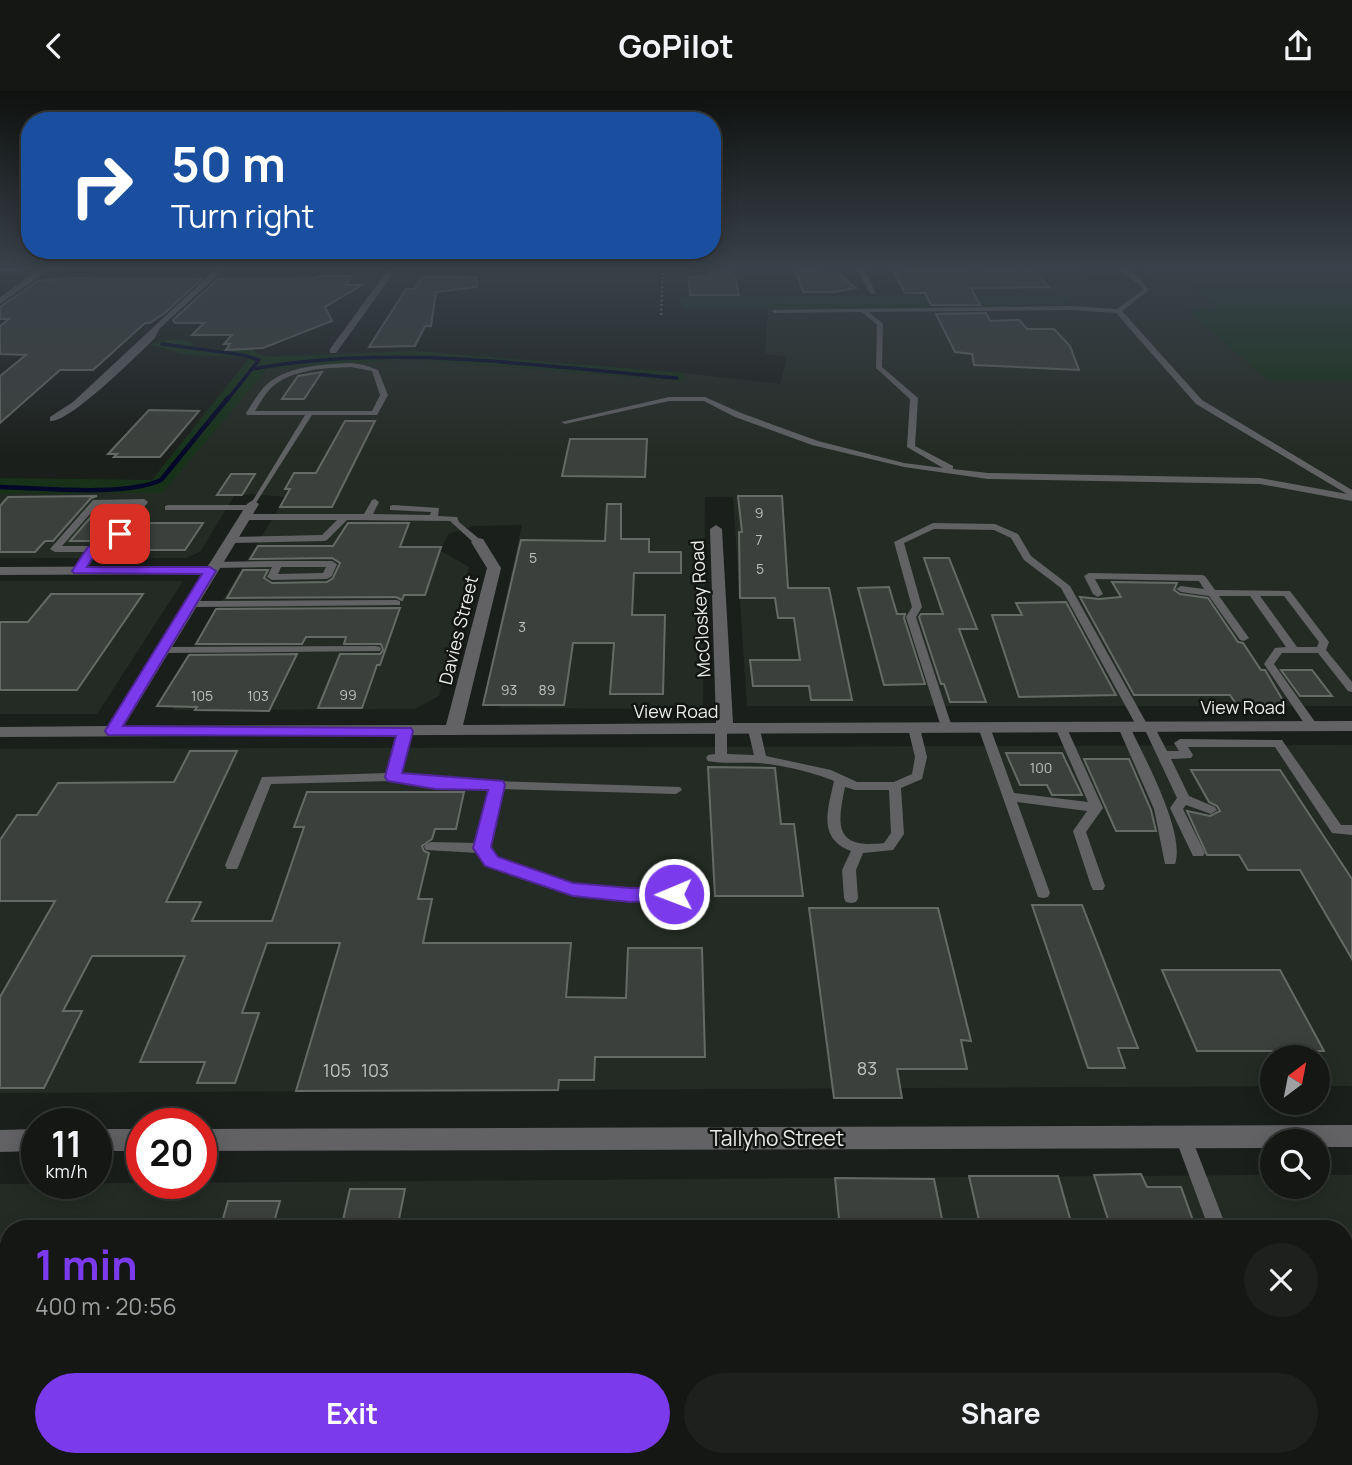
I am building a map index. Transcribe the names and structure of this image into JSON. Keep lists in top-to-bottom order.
{
  "streets": {
    "street": [
      "McCloskey Road",
      "Davies Street",
      "View Road",
      "Tallyho Street"
    ]
  },
  "crossings": [
    ["McCloskey Road", "View Road"],
    ["Davies Street", "View Road"]
  ],
  "house_numbers": [
    "9",
    "7",
    "5",
    "5",
    "3",
    "93",
    "89",
    "99",
    "105",
    "103",
    "100",
    "83",
    "105",
    "103"
  ],
  "north": "top right",
  "page": {
    "header": "GoPilot",
    "turn": ["50 m", "Turn right"],
    "speed": "11 km/h",
    "limit": "20",
    "heading": ["1 min", "400 m · 20:56"],
    "buttons": ["Exit", "Share"]
  }
}
